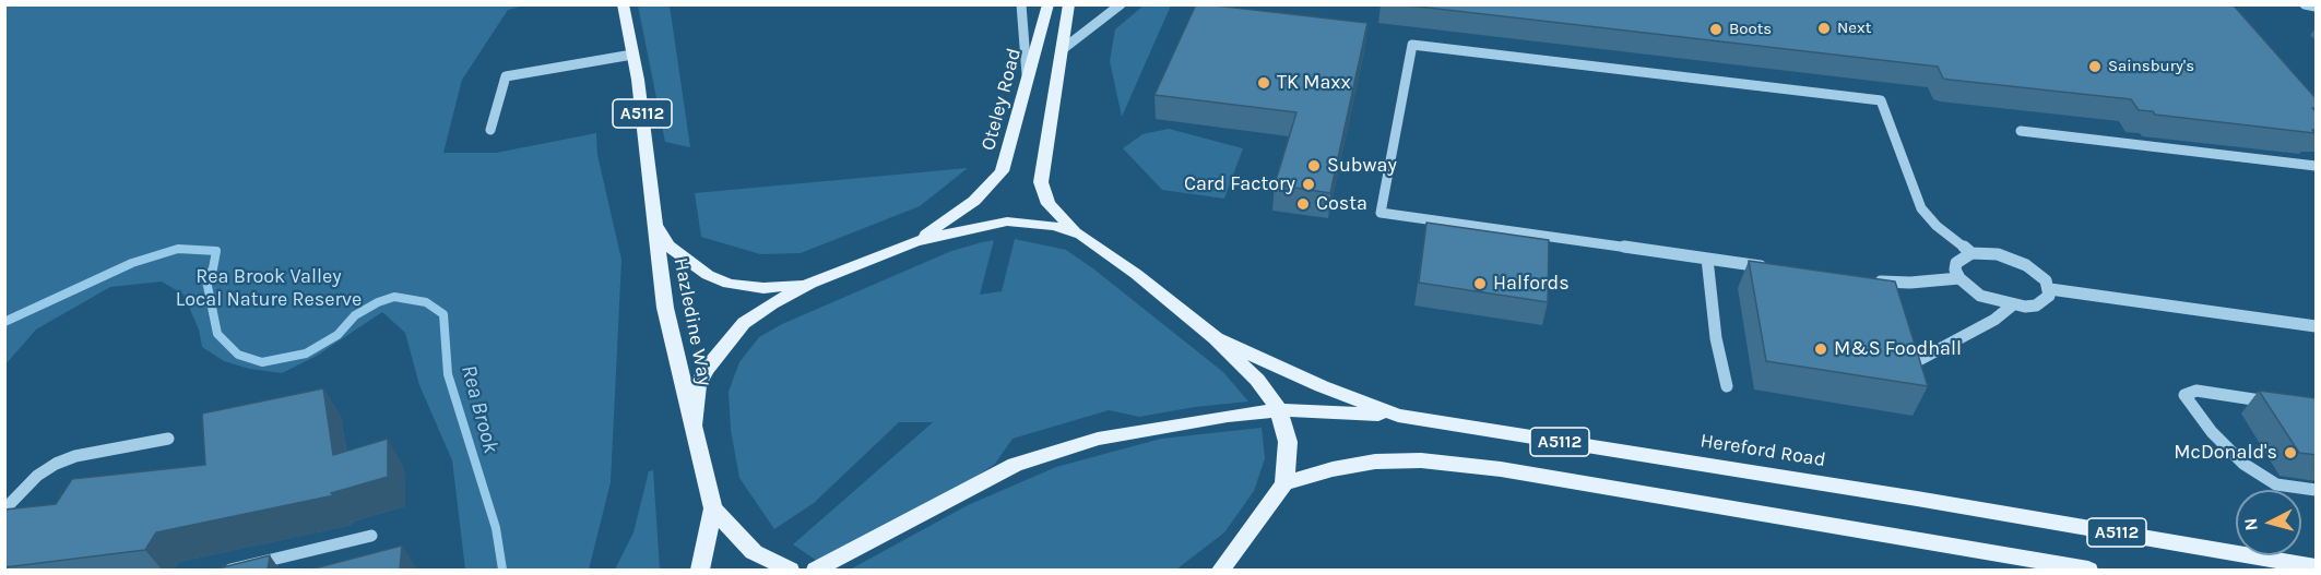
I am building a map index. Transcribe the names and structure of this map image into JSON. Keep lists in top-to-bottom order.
{
  "streets": {
    "main road": [
      "Oteley Road",
      "A5112",
      "Hazledine Way",
      "Hereford Road"
    ]
  },
  "water": ["Rea Brook"],
  "parks": ["Rea Brook Valley Local Nature Reserve"],
  "places": [
    "Next",
    "Boots",
    "Sainsbury's",
    "TK Maxx",
    "Subway",
    "Card Factory",
    "Costa",
    "Halfords",
    "M&S Foodhall",
    "McDonald's"
  ],
  "north": "left"
}
